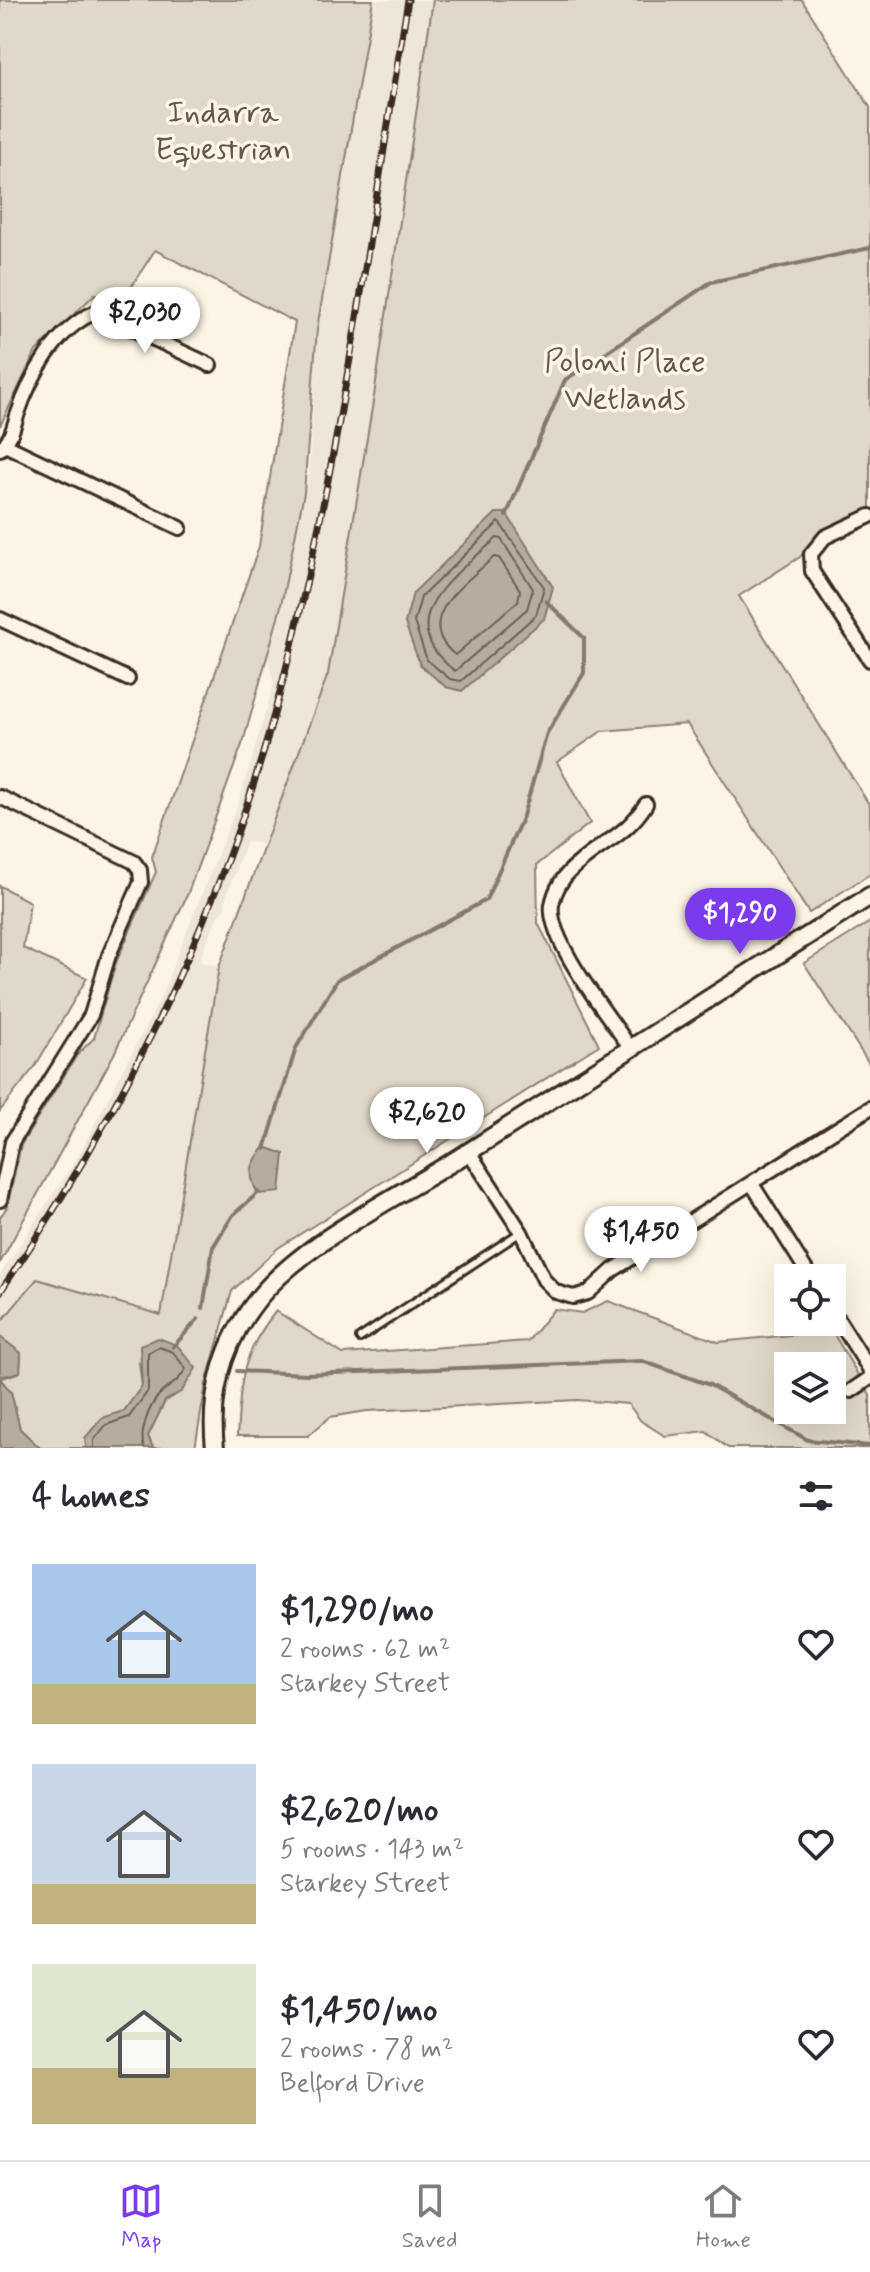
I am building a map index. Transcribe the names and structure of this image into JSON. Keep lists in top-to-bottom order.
{
  "parks": ["Indarra Equestrian", "Poloni Place Wetlands"],
  "page": {
    "price": [
      "$2,030",
      "$1,290",
      "$2,620",
      "$1,450"
    ],
    "heading": "4 homes",
    "list": [
      {
        "name": "$1,290/mo",
        "note": "2 rooms · 62 m² · Starkey Street"
      },
      {
        "name": "$2,620/mo",
        "note": "5 rooms · 143 m² · Starkey Street"
      },
      {
        "name": "$1,450/mo",
        "note": "2 rooms · 78 m² · Belford Drive"
      }
    ],
    "tabs": ["Map", "Saved", "Home"]
  }
}
